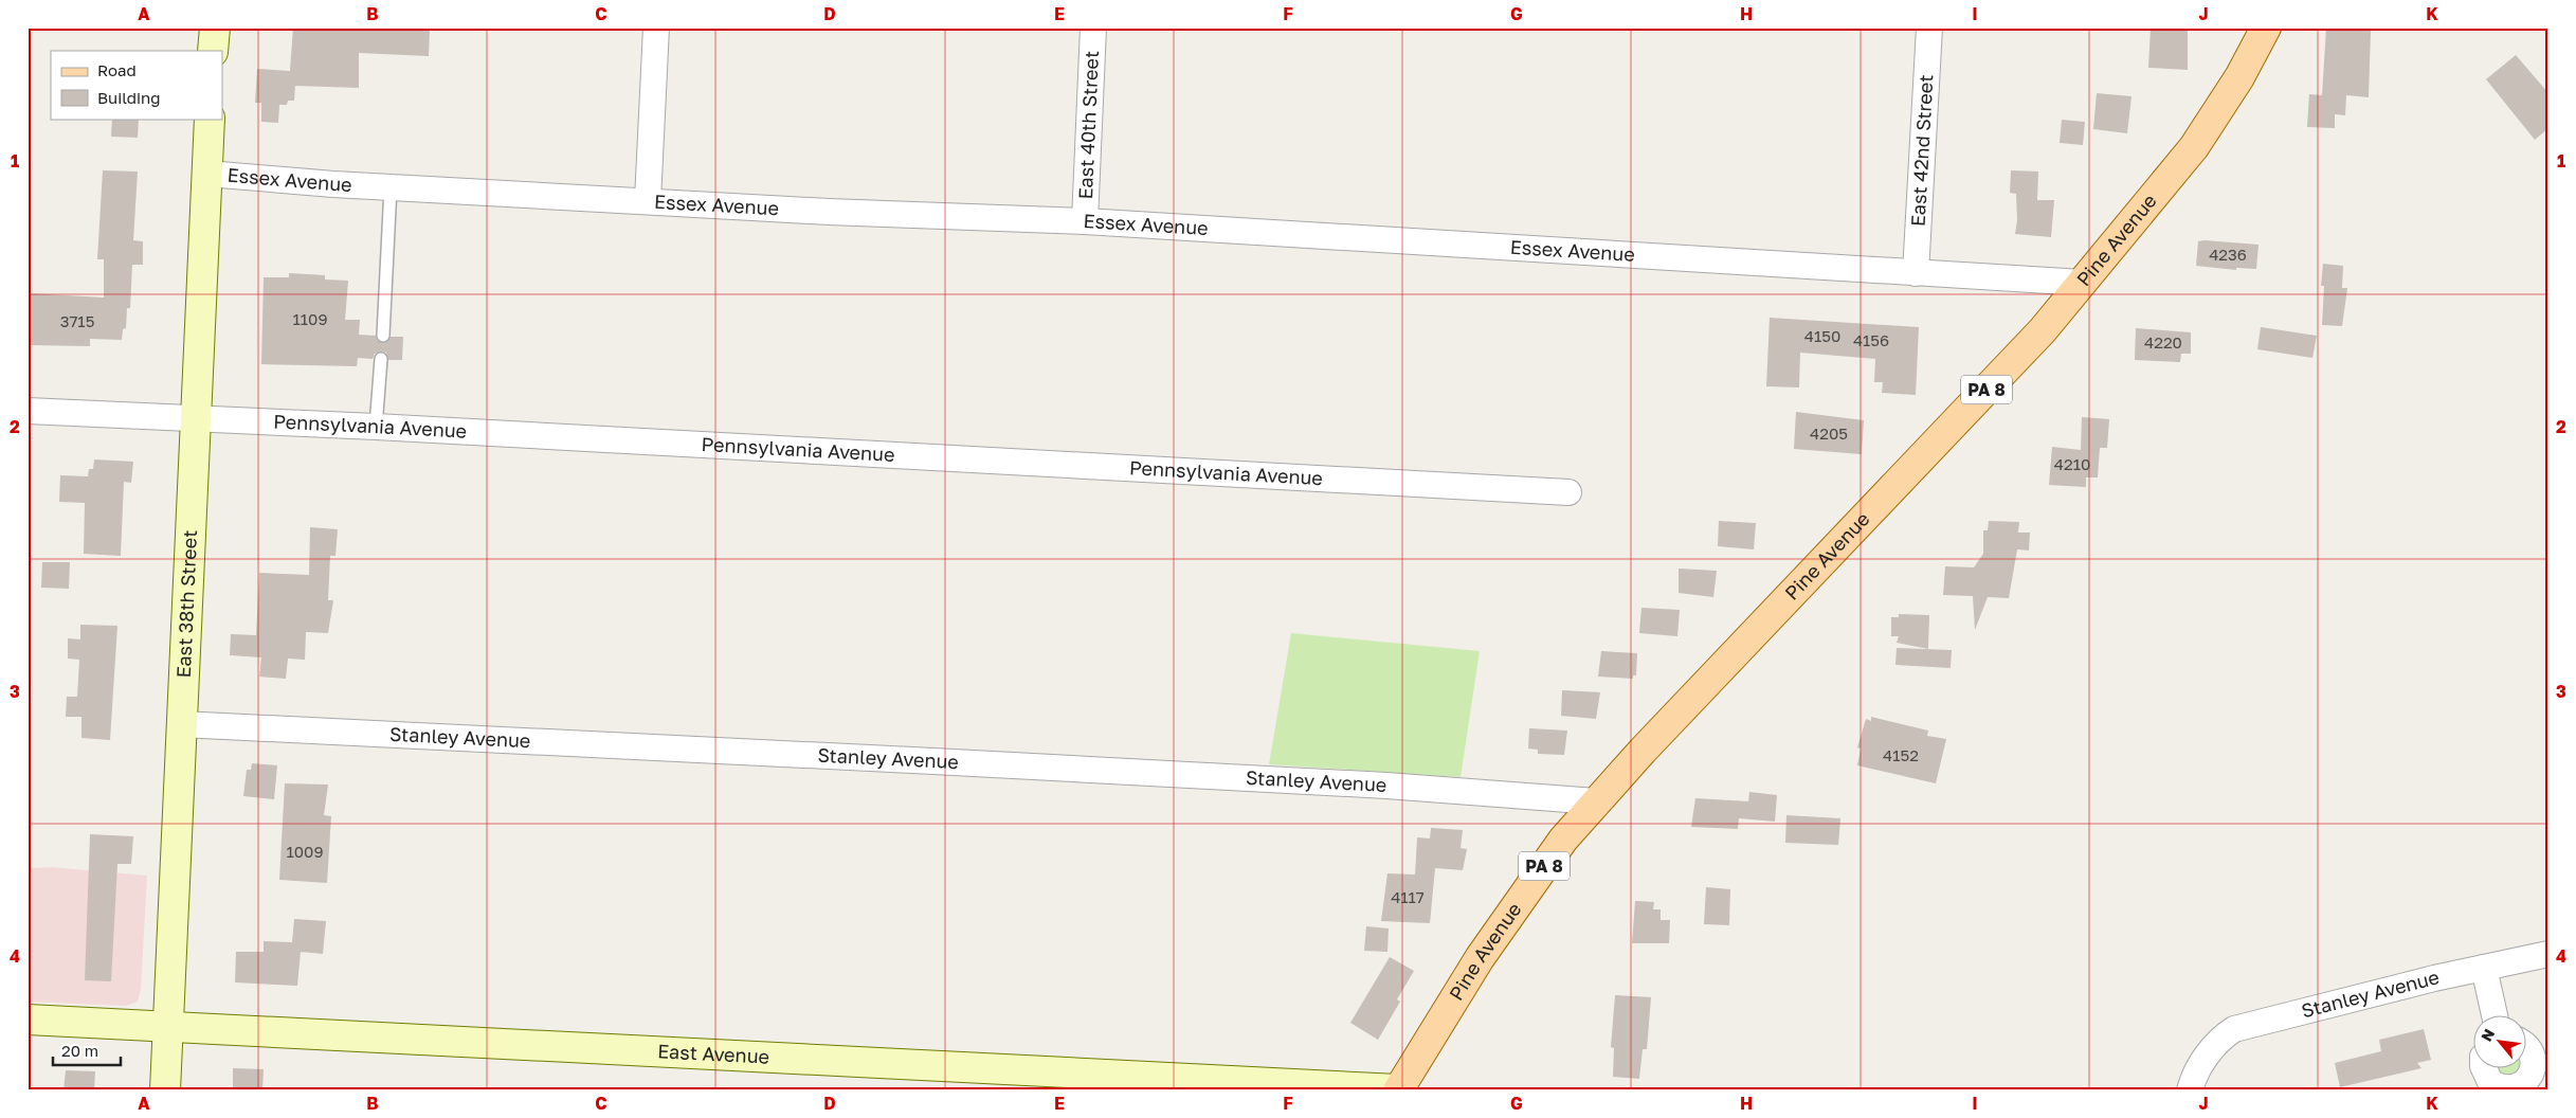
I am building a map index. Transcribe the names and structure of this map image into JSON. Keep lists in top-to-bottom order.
{
  "streets": {
    "main road": ["Pine Avenue", "PA 8"],
    "street": [
      "East 40th Street",
      "East 42nd Street",
      "Essex Avenue",
      "Pennsylvania Avenue",
      "East 38th Street",
      "Stanley Avenue",
      "East Avenue"
    ]
  },
  "crossings": [
    ["East 40th Street", "Essex Avenue"],
    ["East 42nd Street", "Essex Avenue"],
    ["Essex Avenue", "Pine Avenue"],
    ["Essex Avenue", "East 38th Street"],
    ["Pine Avenue", "Stanley Avenue"],
    ["Pine Avenue", "East Avenue"],
    ["Pennsylvania Avenue", "East 38th Street"],
    ["East 38th Street", "Stanley Avenue"],
    ["East 38th Street", "East Avenue"]
  ],
  "house_numbers": [
    "4236",
    "1109",
    "3715",
    "4150",
    "4156",
    "4220",
    "4205",
    "4210",
    "4152",
    "1009",
    "4117"
  ],
  "legend": ["Road", "Building"],
  "scale_bar": "20 m",
  "north": "top left",
  "grid": {
    "columns": [
      "A",
      "B",
      "C",
      "D",
      "E",
      "F",
      "G",
      "H",
      "I",
      "J",
      "K"
    ],
    "rows": [
      "1",
      "2",
      "3",
      "4"
    ]
  }
}
